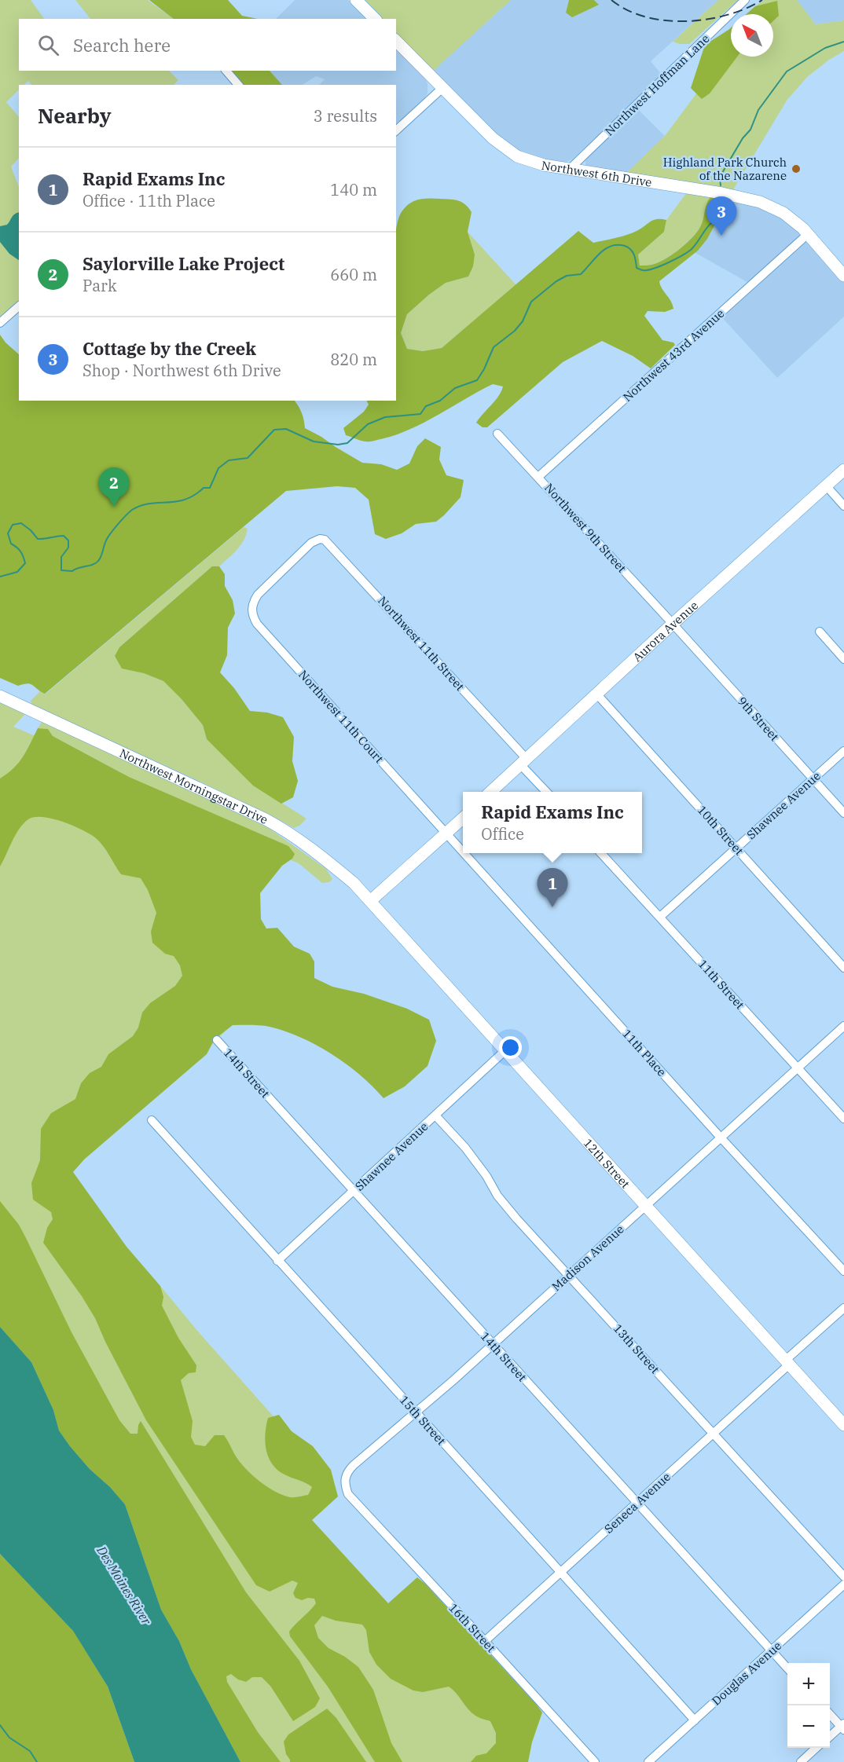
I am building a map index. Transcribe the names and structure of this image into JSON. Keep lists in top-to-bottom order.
{
  "streets": {
    "main road": [
      "Northwest 6th Drive",
      "Aurora Avenue",
      "Northwest Morningstar Drive",
      "12th Street"
    ],
    "street": [
      "Northwest Hoffman Lane",
      "Northwest 43rd Avenue",
      "Northwest 9th Street",
      "Northwest 11th Street",
      "Northwest 11th Court",
      "9th Street",
      "Shawnee Avenue",
      "10th Street",
      "11th Street",
      "11th Place",
      "14th Street",
      "Madison Avenue",
      "13th Street",
      "15th Street",
      "Seneca Avenue",
      "16th Street",
      "Douglas Avenue"
    ]
  },
  "crossings": [
    ["Northwest Hoffman Lane", "Northwest 6th Drive"],
    ["Northwest 6th Drive", "Northwest 43rd Avenue"],
    ["Northwest 43rd Avenue", "Northwest 9th Street"],
    ["Northwest 9th Street", "Aurora Avenue"],
    ["Northwest 9th Street", "9th Street"],
    ["Aurora Avenue", "Northwest 11th Street"],
    ["Aurora Avenue", "9th Street"],
    ["Aurora Avenue", "10th Street"],
    ["Northwest 11th Street", "Northwest 11th Court"],
    ["Northwest 11th Court", "11th Place"],
    ["9th Street", "Shawnee Avenue"],
    ["Northwest Morningstar Drive", "12th Street"],
    ["Shawnee Avenue", "10th Street"],
    ["Shawnee Avenue", "11th Street"],
    ["Shawnee Avenue", "14th Street"],
    ["Shawnee Avenue", "12th Street"],
    ["Shawnee Avenue", "13th Street"],
    ["Shawnee Avenue", "15th Street"],
    ["11th Street", "Madison Avenue"],
    ["11th Place", "Madison Avenue"],
    ["14th Street", "Madison Avenue"],
    ["14th Street", "Seneca Avenue"],
    ["14th Street", "Douglas Avenue"],
    ["12th Street", "Madison Avenue"],
    ["12th Street", "Seneca Avenue"],
    ["Madison Avenue", "13th Street"],
    ["Madison Avenue", "15th Street"],
    ["Madison Avenue", "16th Street"],
    ["13th Street", "Seneca Avenue"],
    ["15th Street", "Seneca Avenue"],
    ["15th Street", "Douglas Avenue"],
    ["Seneca Avenue", "16th Street"]
  ],
  "water": ["Des Moines River"],
  "places": ["Highland Park Church of the Nazarene"],
  "north": "top left",
  "page": {
    "search": "Search here",
    "heading": ["Nearby", "3 results"],
    "list": [
      {
        "mark": "1",
        "name": "Rapid Exams Inc",
        "note": "Office · 11th Place",
        "value": "140 m"
      },
      {
        "mark": "2",
        "name": "Saylorville Lake Project",
        "note": "Park",
        "value": "660 m"
      },
      {
        "mark": "3",
        "name": "Cottage by the Creek",
        "note": "Shop · Northwest 6th Drive",
        "value": "820 m"
      }
    ],
    "pins": ["3", "2", "1"],
    "popup": ["Rapid Exams Inc", "Office"],
    "map_buttons": ["+", "−"]
  }
}
